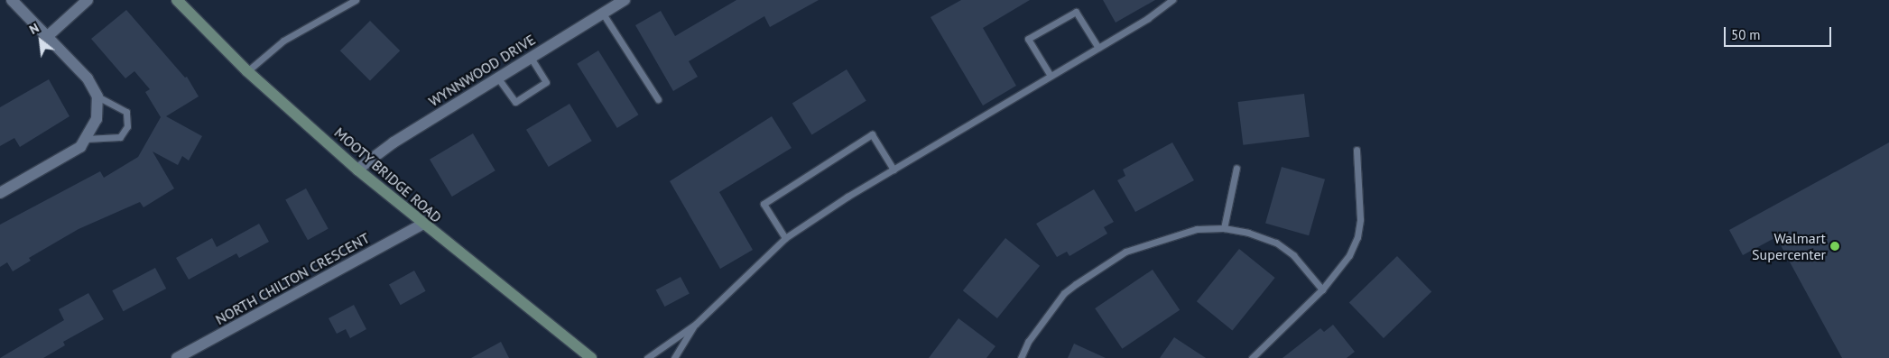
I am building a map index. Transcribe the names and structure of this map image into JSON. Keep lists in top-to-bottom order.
{
  "streets": {
    "main road": ["MOOTY BRIDGE ROAD"],
    "street": ["WYNNWOOD DRIVE", "NORTH CHILTON CRESCENT"]
  },
  "crossings": [
    ["WYNNWOOD DRIVE", "MOOTY BRIDGE ROAD"],
    ["MOOTY BRIDGE ROAD", "NORTH CHILTON CRESCENT"]
  ],
  "places": ["Walmart Supercenter"],
  "scale_bar": "50 m",
  "north": "top left"
}
